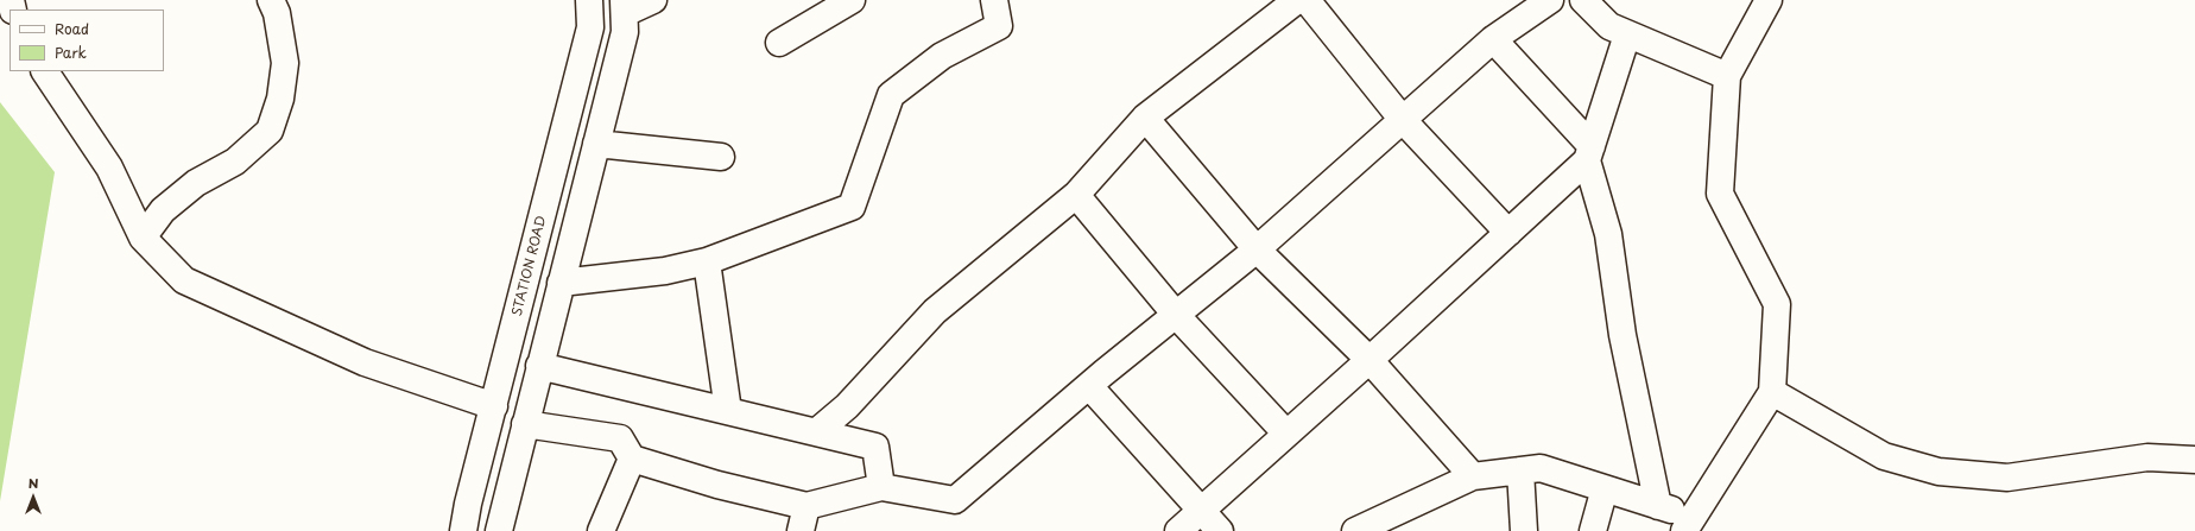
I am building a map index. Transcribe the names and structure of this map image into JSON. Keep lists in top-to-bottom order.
{
  "streets": {
    "street": ["STATION ROAD"]
  },
  "legend": ["Road", "Park"],
  "north": "top"
}
